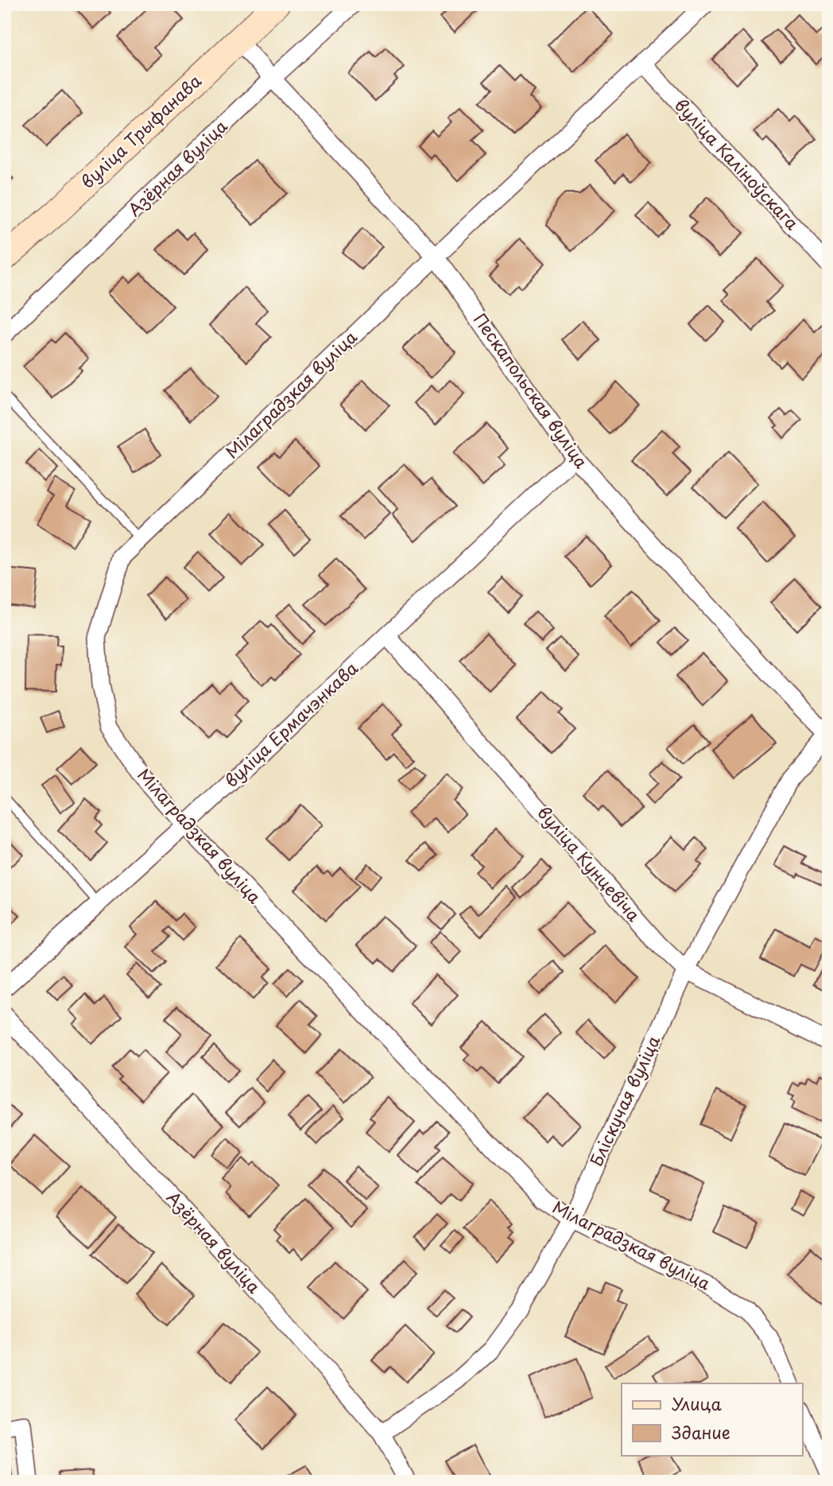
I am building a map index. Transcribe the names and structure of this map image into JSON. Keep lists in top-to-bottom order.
{
  "streets": {
    "street": [
      "вуліца Трыфанава",
      "вуліца Каліноўскага",
      "Азёрная вуліца",
      "Пескапольская вуліца",
      "Мілаградзкая вуліца",
      "вуліца Ермачэнкава",
      "вуліца Кунцевіча",
      "Бліскучая вуліца"
    ]
  },
  "crossings": [
    ["вуліца Трыфанава", "Пескапольская вуліца"],
    ["вуліца Каліноўскага", "Мілаградзкая вуліца"],
    ["Азёрная вуліца", "Пескапольская вуліца"],
    ["Азёрная вуліца", "Бліскучая вуліца"],
    ["Пескапольская вуліца", "Мілаградзкая вуліца"],
    ["Пескапольская вуліца", "вуліца Ермачэнкава"],
    ["Пескапольская вуліца", "Бліскучая вуліца"],
    ["Мілаградзкая вуліца", "вуліца Ермачэнкава"],
    ["Мілаградзкая вуліца", "Бліскучая вуліца"],
    ["вуліца Ермачэнкава", "вуліца Кунцевіча"],
    ["вуліца Кунцевіча", "Бліскучая вуліца"]
  ],
  "legend": ["Улица", "Здание"]
}
